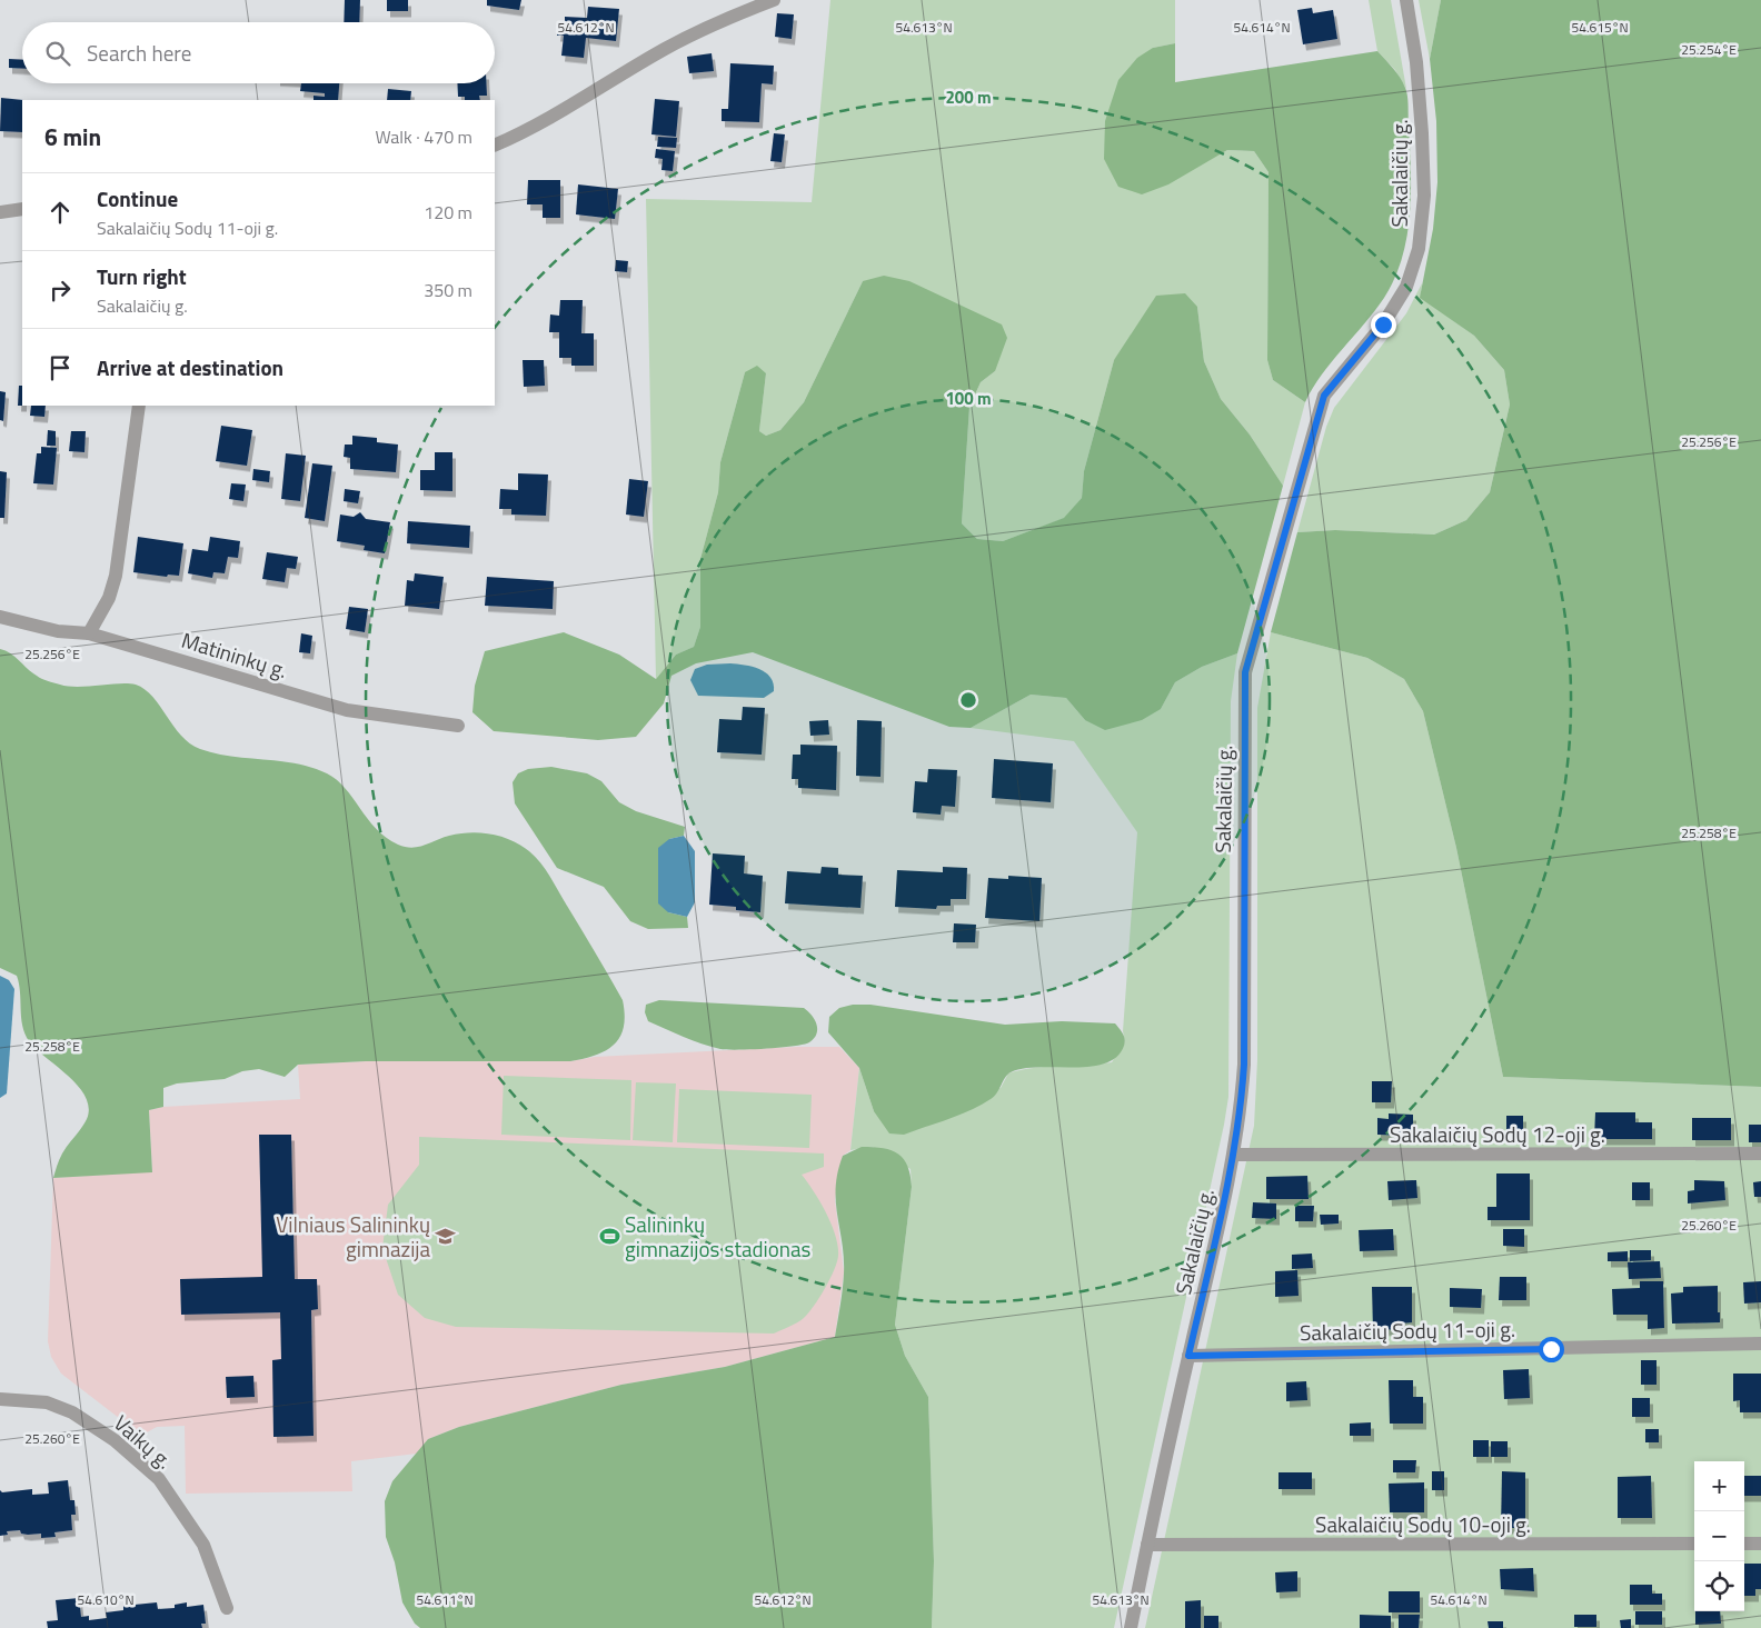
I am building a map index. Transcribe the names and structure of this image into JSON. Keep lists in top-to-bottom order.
{
  "streets": {
    "street": [
      "Sakalaičių g.",
      "Matininkų g.",
      "Sakalaičių Sodų 12-oji g.",
      "Sakalaičių Sodų 11-oji g.",
      "Vaikų g.",
      "Sakalaičių Sodų 10-oji g."
    ]
  },
  "crossings": [
    ["Sakalaičių g.", "Sakalaičių Sodų 12-oji g."],
    ["Sakalaičių g.", "Sakalaičių Sodų 11-oji g."],
    ["Sakalaičių g.", "Sakalaičių Sodų 10-oji g."]
  ],
  "places": {
    "school or university": ["Vilniaus Salininkų gimnazija"],
    "sports": ["Salininkų gimnazijos stadionas"]
  },
  "page": {
    "search": "Search here",
    "heading": ["6 min", "Walk · 470 m"],
    "list": [
      ["Continue", "Sakalaičių Sodų 11-oji g.", "120 m"],
      ["Turn right", "Sakalaičių g.", "350 m"],
      "Arrive at destination"
    ],
    "map_buttons": ["+", "−"]
  },
  "coordinates": [
    "54.612°N",
    "54.613°N",
    "54.614°N",
    "54.615°N",
    "25.254°E",
    "25.256°E",
    "25.258°E",
    "25.260°E",
    "54.610°N",
    "54.611°N"
  ],
  "rings": ["200 m", "100 m"]
}
